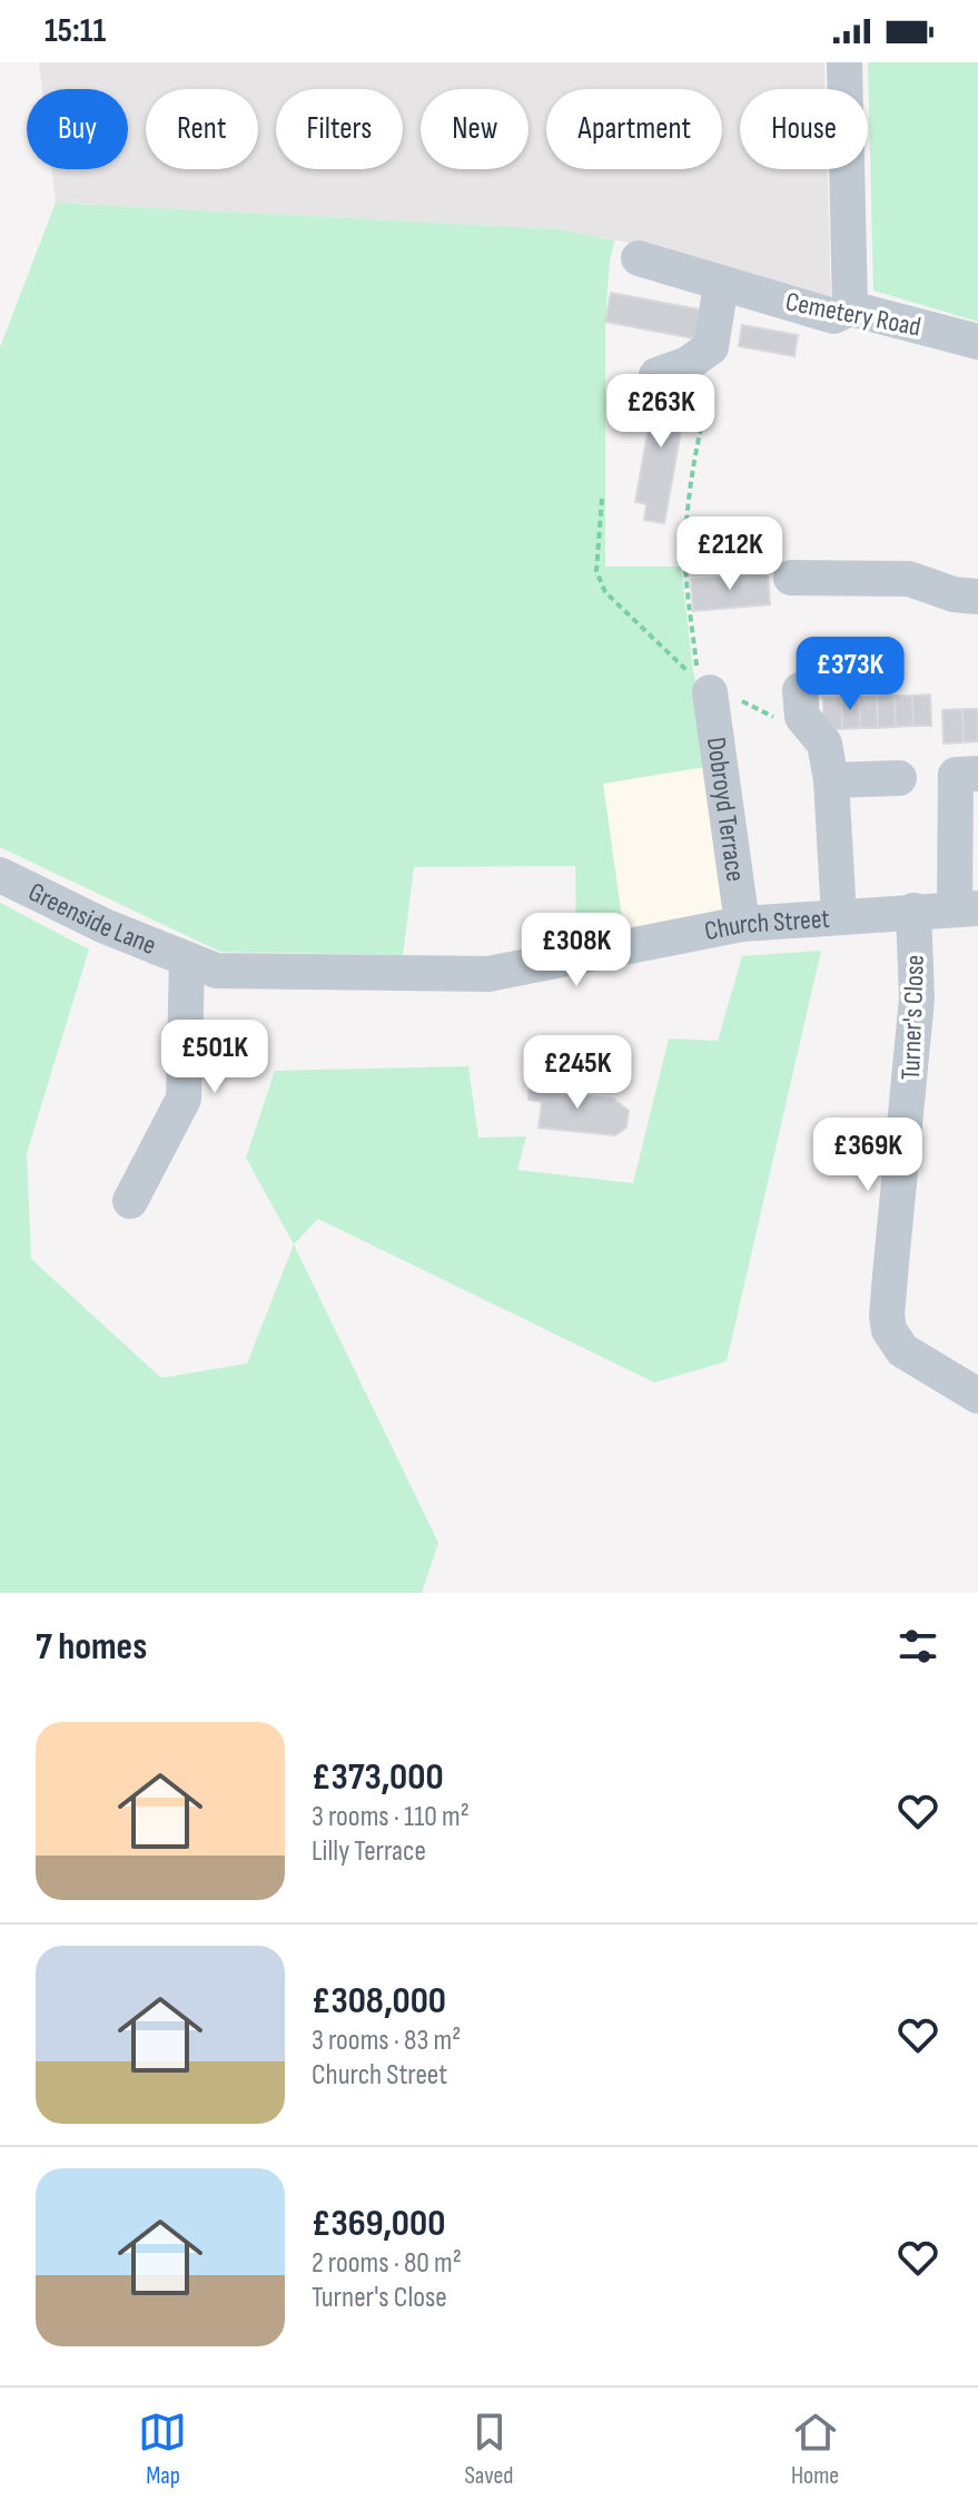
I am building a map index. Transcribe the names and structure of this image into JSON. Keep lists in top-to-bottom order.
{
  "streets": {
    "street": [
      "Cemetery Road",
      "Dobroyd Terrace",
      "Greenside Lane",
      "Church Street",
      "Turner's Close"
    ]
  },
  "crossings": [
    ["Dobroyd Terrace", "Church Street"],
    ["Greenside Lane", "Church Street"],
    ["Church Street", "Turner's Close"]
  ],
  "page": {
    "status": "15:11",
    "chip": [
      "Buy",
      "Rent",
      "Filters",
      "New",
      "Apartment",
      "House"
    ],
    "price": [
      "£263K",
      "£212K",
      "£373K",
      "£308K",
      "£501K",
      "£245K",
      "£369K"
    ],
    "heading": "7 homes",
    "list": [
      {
        "name": "£373,000",
        "note": "3 rooms · 110 m² · Lilly Terrace"
      },
      {
        "name": "£308,000",
        "note": "3 rooms · 83 m² · Church Street"
      },
      {
        "name": "£369,000",
        "note": "2 rooms · 80 m² · Turner's Close"
      }
    ],
    "tabs": ["Map", "Saved", "Home"]
  }
}
